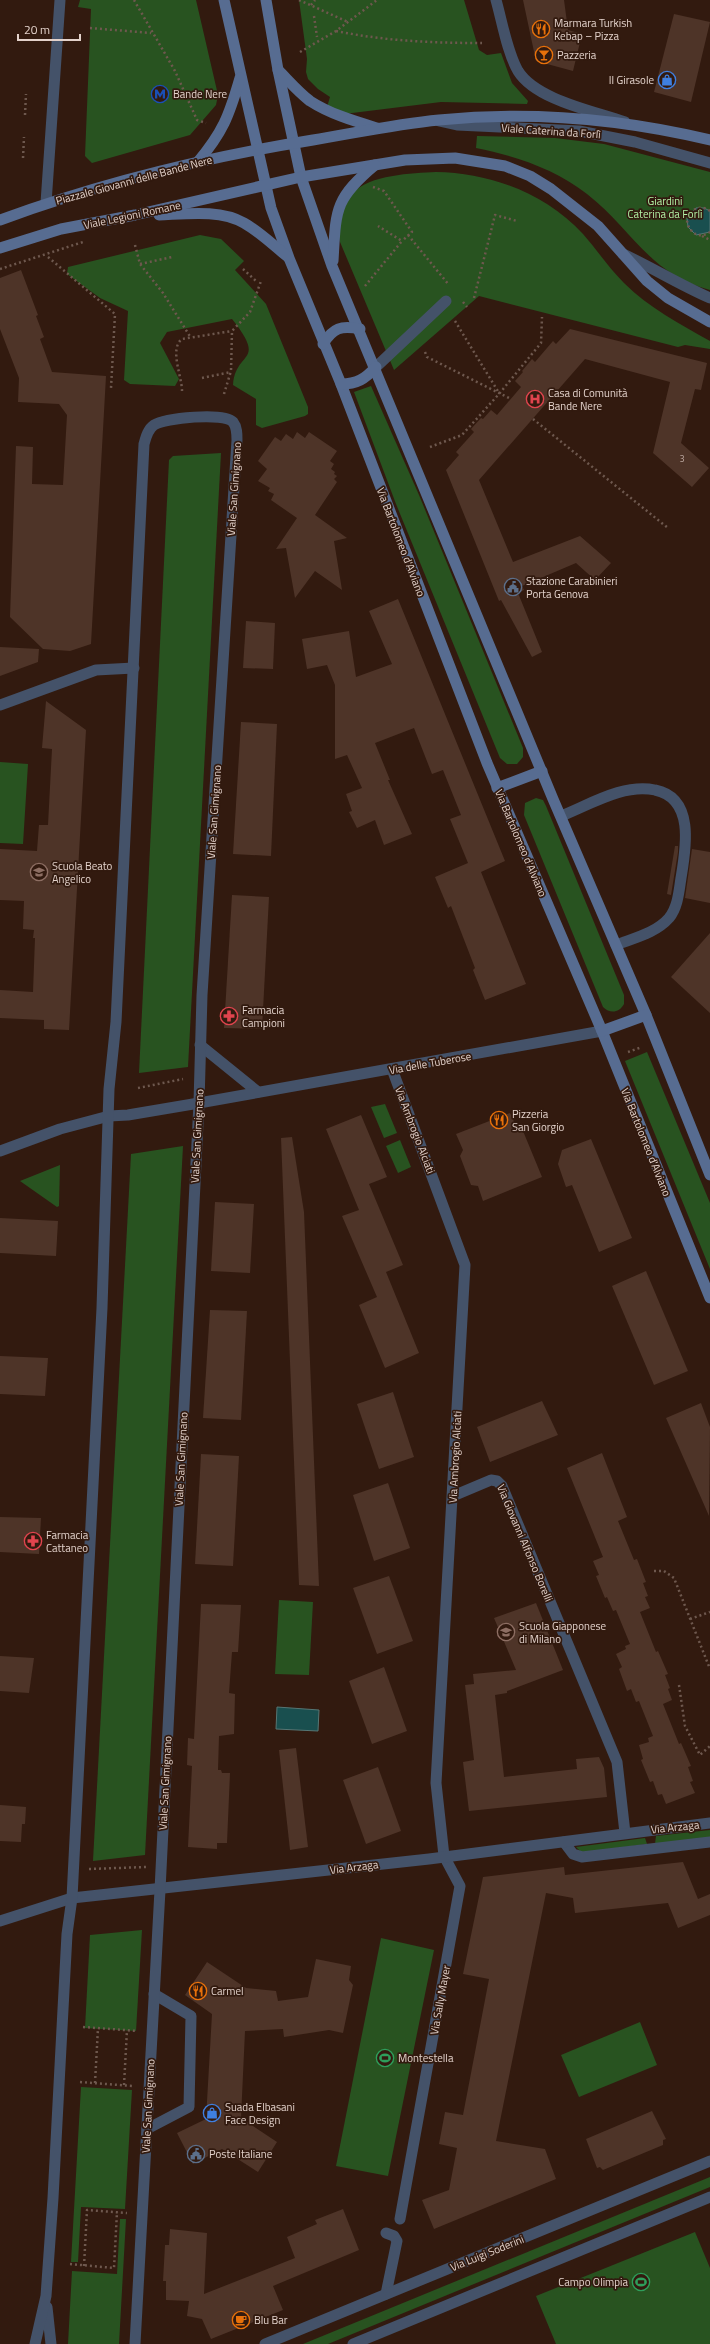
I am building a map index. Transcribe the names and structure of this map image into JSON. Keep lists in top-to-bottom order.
{
  "streets": {
    "main road": [
      "Viale Caterina da Forlì",
      "Piazzale Giovanni delle Bande Nere",
      "Viale Legioni Romane",
      "Via Bartolomeo d'Alviano"
    ],
    "street": [
      "Viale San Gimignano",
      "Via delle Tuberose",
      "Via Ambrogio Alciati",
      "Via Giovanni Alfonso Borelli",
      "Via Arzaga",
      "Via Sally Mayer",
      "Via Luigi Soderini"
    ]
  },
  "crossings": [
    ["Viale Caterina da Forlì", "Piazzale Giovanni delle Bande Nere"],
    ["Viale San Gimignano", "Via delle Tuberose"],
    ["Viale San Gimignano", "Via Arzaga"],
    ["Via Bartolomeo d'Alviano", "Via delle Tuberose"],
    ["Via delle Tuberose", "Via Ambrogio Alciati"],
    ["Via Ambrogio Alciati", "Via Giovanni Alfonso Borelli"],
    ["Via Ambrogio Alciati", "Via Arzaga"],
    ["Via Ambrogio Alciati", "Via Sally Mayer"],
    ["Via Giovanni Alfonso Borelli", "Via Arzaga"],
    ["Via Arzaga", "Via Sally Mayer"]
  ],
  "parks": ["Giardini Caterina da Forlì"],
  "places": {
    "restaurant": ["Marmara Turkish Kebap – Pizza", "Pizzeria San Giorgio", "Carmel"],
    "bar": ["Pazzeria"],
    "shop": ["Il Girasole", "Suada Elbasani Face Design"],
    "metro station": ["Bande Nere"],
    "hospital": ["Casa di Comunità Bande Nere"],
    "public building": ["Stazione Carabinieri Porta Genova", "Poste Italiane"],
    "school or university": ["Scuola Beato Angelico", "Scuola Giapponese di Milano"],
    "pharmacy": ["Farmacia Campioni", "Farmacia Cattaneo"],
    "sports": ["Montestella", "Campo Olimpia"],
    "cafe": ["Blu Bar"]
  },
  "house_numbers": ["3"],
  "scale_bar": "20 m"
}
